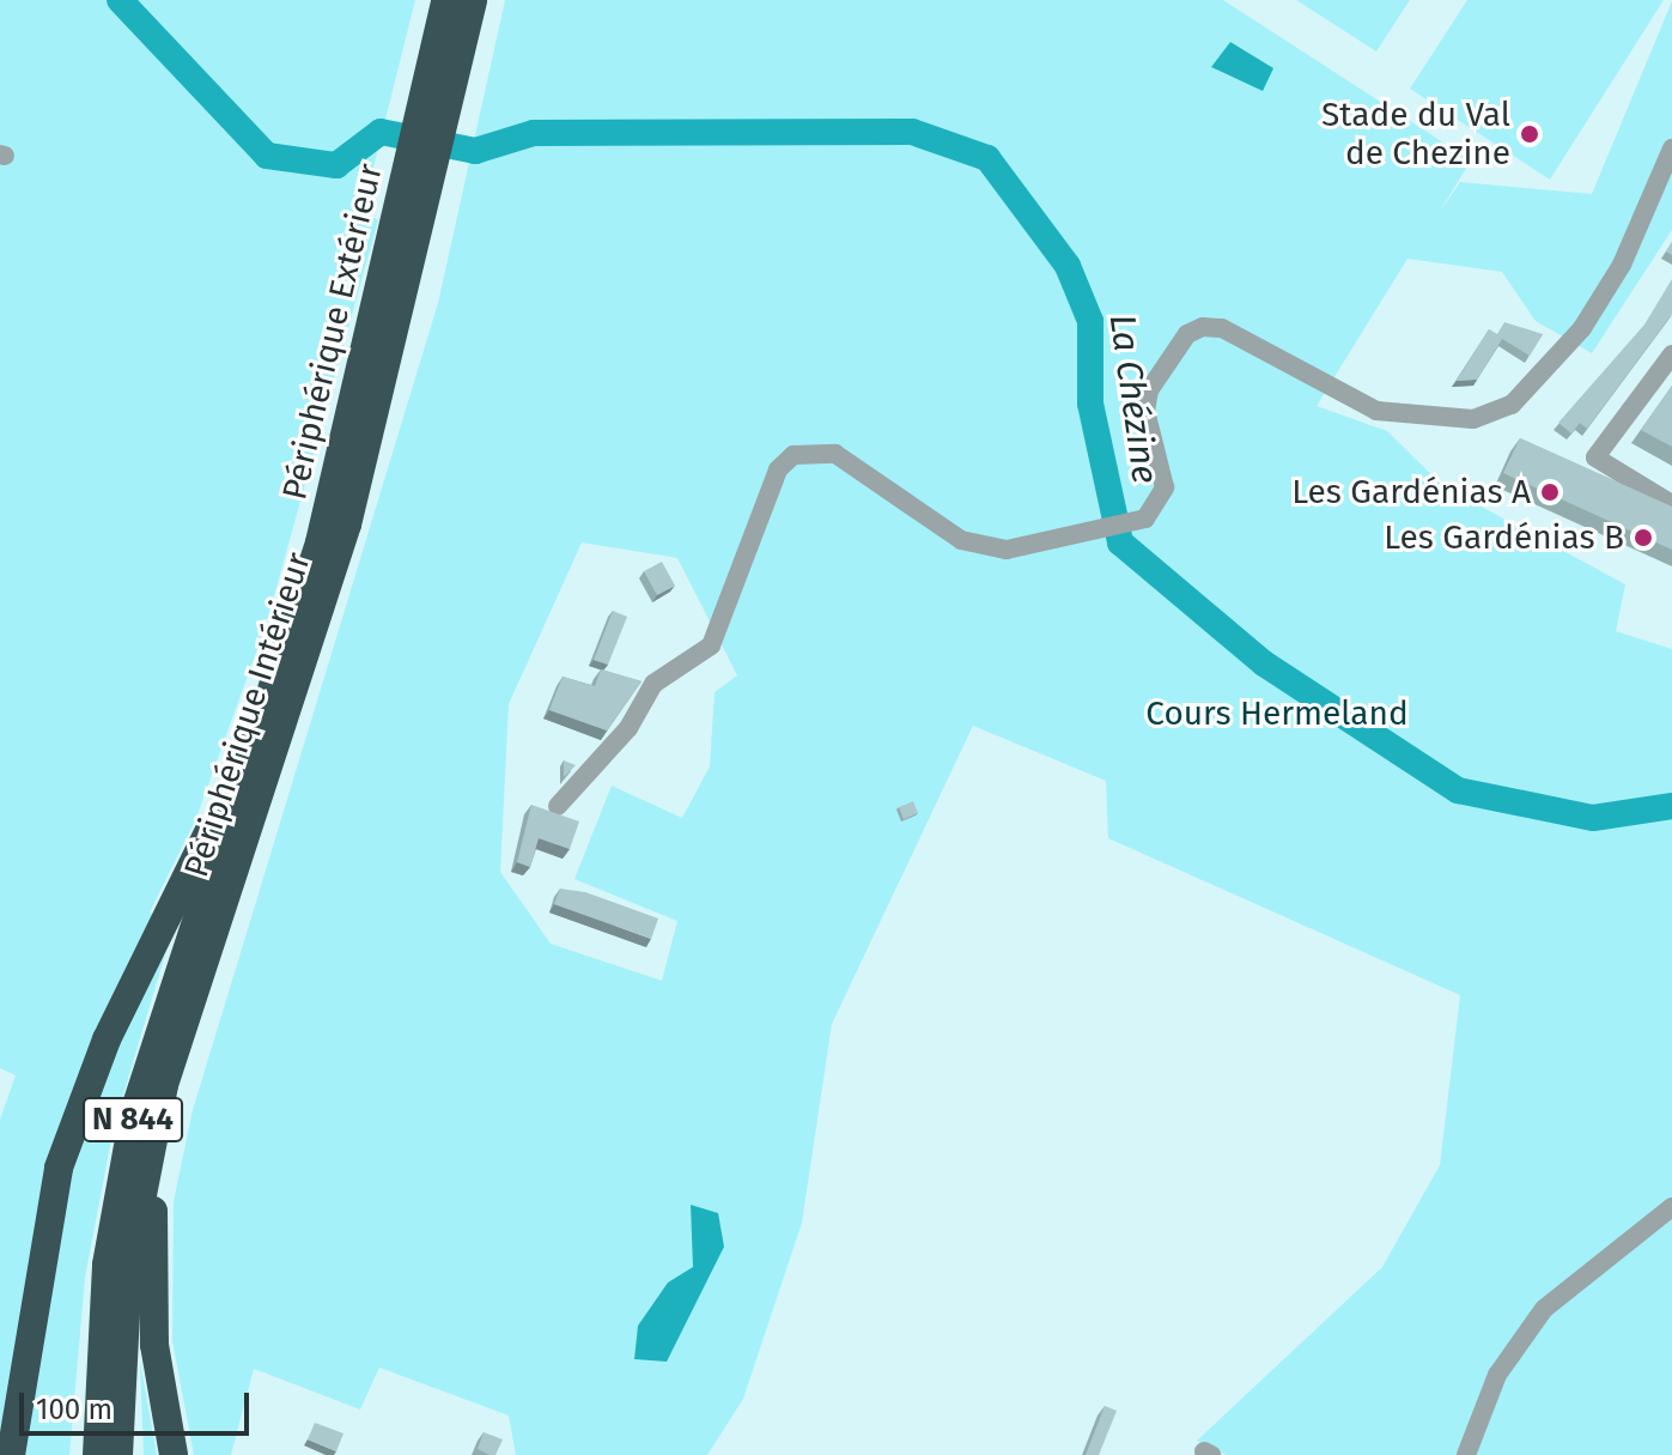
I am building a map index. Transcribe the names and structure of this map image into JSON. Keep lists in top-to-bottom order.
{
  "streets": {
    "highway": ["Périphérique Extérieur", "Périphérique Intérieur", "N 844"]
  },
  "crossings": [
    ["Périphérique Extérieur", "Périphérique Intérieur"],
    ["Périphérique Intérieur", "N 844"]
  ],
  "water": ["La Chézine"],
  "parks": ["Cours Hermeland"],
  "places": ["Stade du Val de Chezine", "Les Gardénias A", "Les Gardénias B"],
  "scale_bar": "100 m"
}
